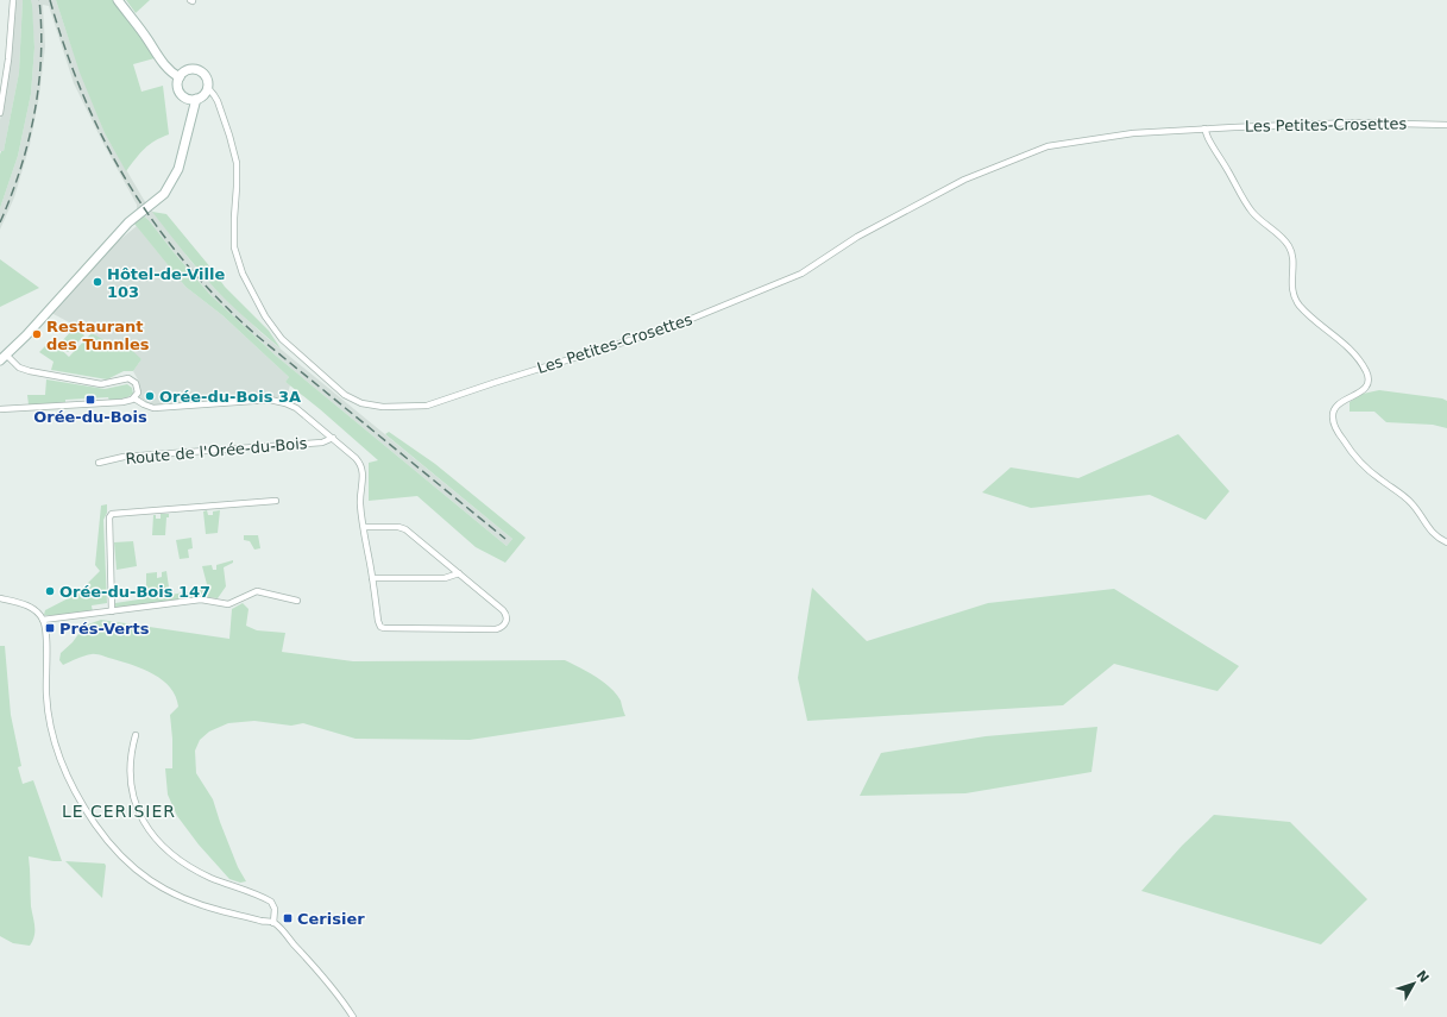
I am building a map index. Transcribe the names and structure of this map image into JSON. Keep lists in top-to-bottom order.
{
  "streets": {
    "street": ["Les Petites-Crosettes", "Route de l'Orée-du-Bois"]
  },
  "districts": ["LE CERISIER"],
  "places": {
    "other": [
      "Hôtel-de-Ville 103",
      "Restaurant des Tunnles",
      "Orée-du-Bois 3A",
      "Orée-du-Bois 147"
    ],
    "transit": ["Orée-du-Bois", "Prés-Verts", "Cerisier"]
  },
  "north": "top right"
}
